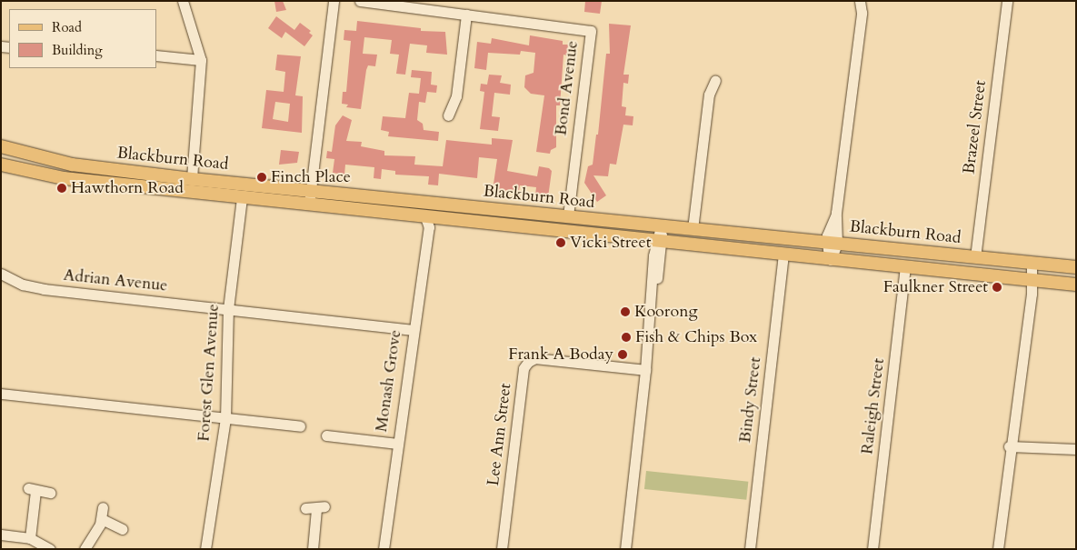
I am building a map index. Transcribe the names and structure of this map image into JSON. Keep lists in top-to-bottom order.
{
  "streets": {
    "main road": ["Blackburn Road"],
    "street": [
      "Bond Avenue",
      "Brazeel Street",
      "Adrian Avenue",
      "Forest Glen Avenue",
      "Monash Grove",
      "Bindy Street",
      "Raleigh Street",
      "Lee Ann Street"
    ]
  },
  "crossings": [
    ["Bond Avenue", "Blackburn Road"],
    ["Brazeel Street", "Blackburn Road"],
    ["Blackburn Road", "Forest Glen Avenue"],
    ["Blackburn Road", "Monash Grove"],
    ["Blackburn Road", "Bindy Street"],
    ["Blackburn Road", "Raleigh Street"],
    ["Adrian Avenue", "Forest Glen Avenue"],
    ["Adrian Avenue", "Monash Grove"]
  ],
  "places": [
    "Finch Place",
    "Hawthorn Road",
    "Vicki Street",
    "Faulkner Street",
    "Koorong",
    "Fish & Chips Box",
    "Frank A Boday"
  ],
  "legend": ["Road", "Building"]
}
